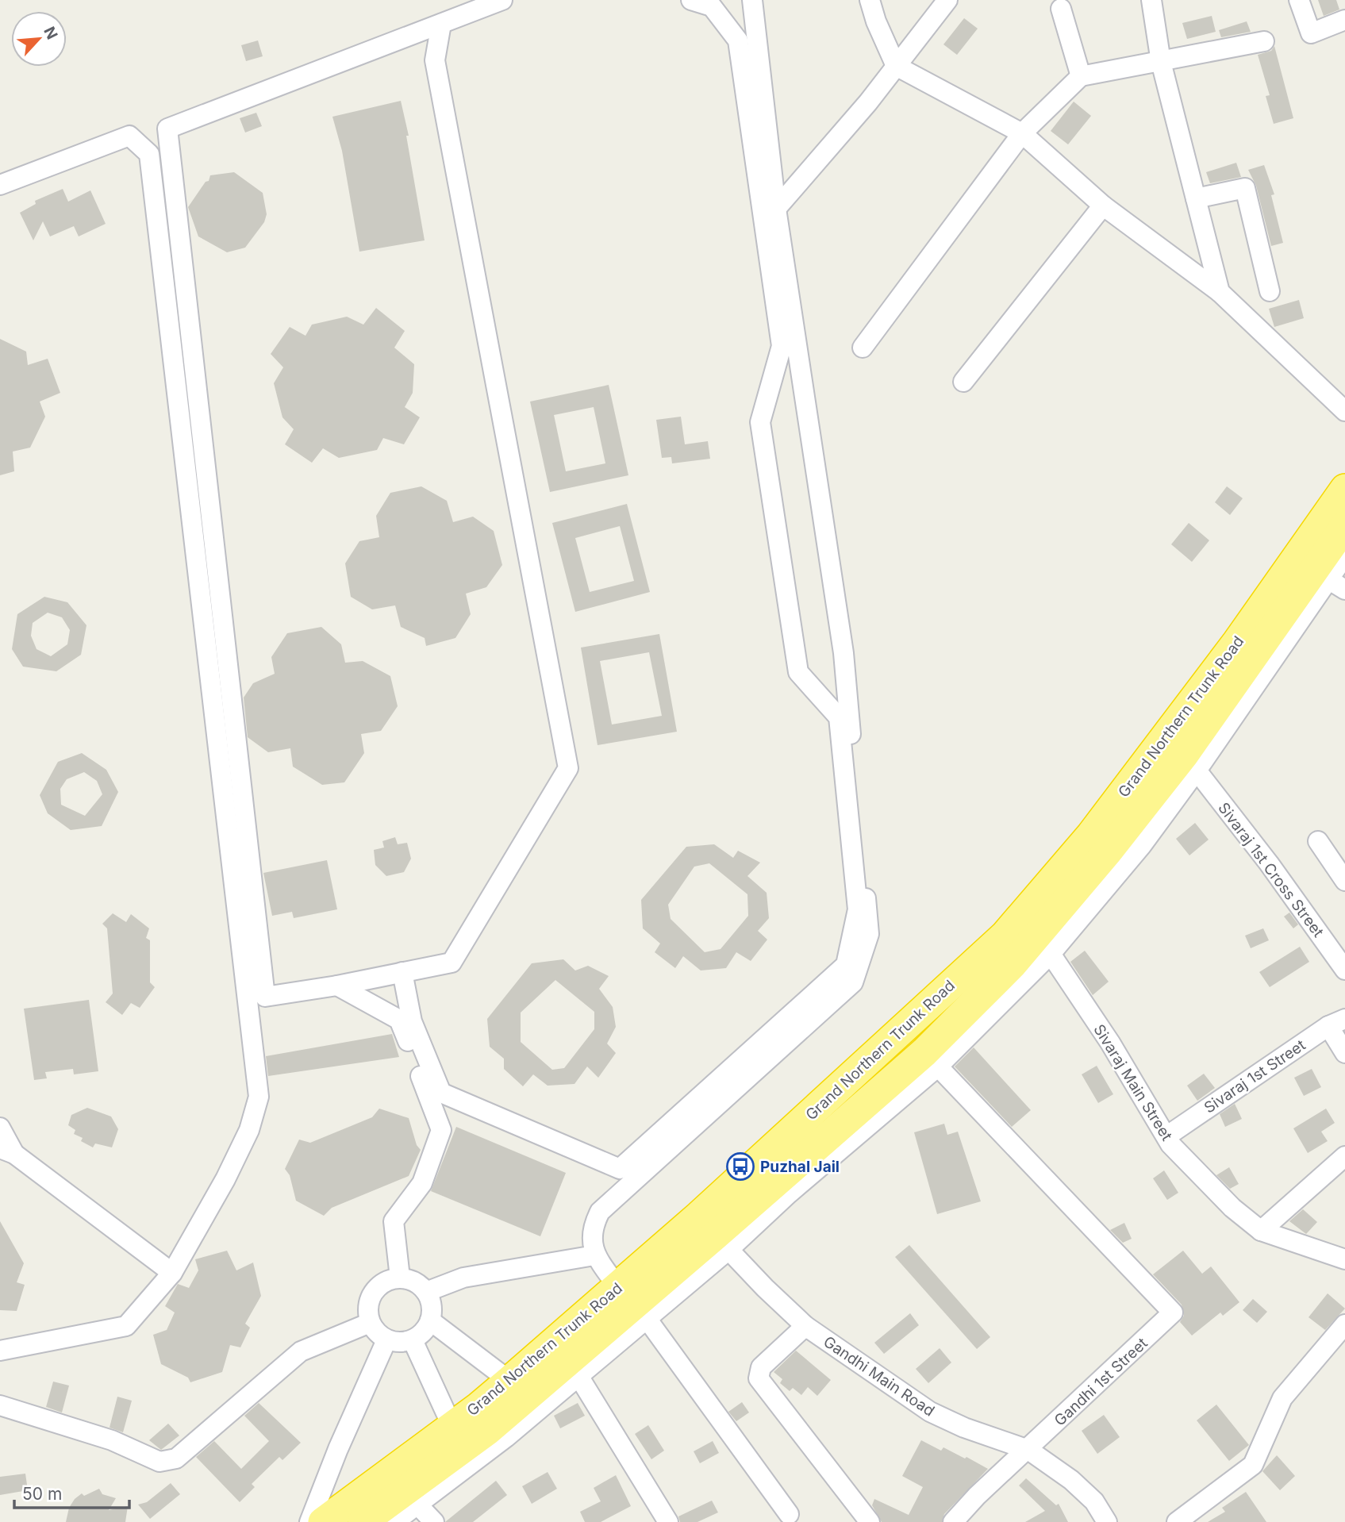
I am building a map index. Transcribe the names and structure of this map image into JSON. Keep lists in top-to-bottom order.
{
  "streets": {
    "highway": ["Grand Northern Trunk Road"],
    "street": [
      "Sivaraj 1st Cross Street",
      "Sivaraj 1st Street",
      "Sivaraj Main Street",
      "Gandhi Main Road",
      "Gandhi 1st Street"
    ]
  },
  "crossings": [
    ["Grand Northern Trunk Road", "Gandhi Main Road"],
    ["Sivaraj 1st Street", "Sivaraj Main Street"],
    ["Gandhi Main Road", "Gandhi 1st Street"]
  ],
  "places": {
    "bus stop": ["Puzhal Jail"]
  },
  "scale_bar": "50 m",
  "north": "top right"
}
